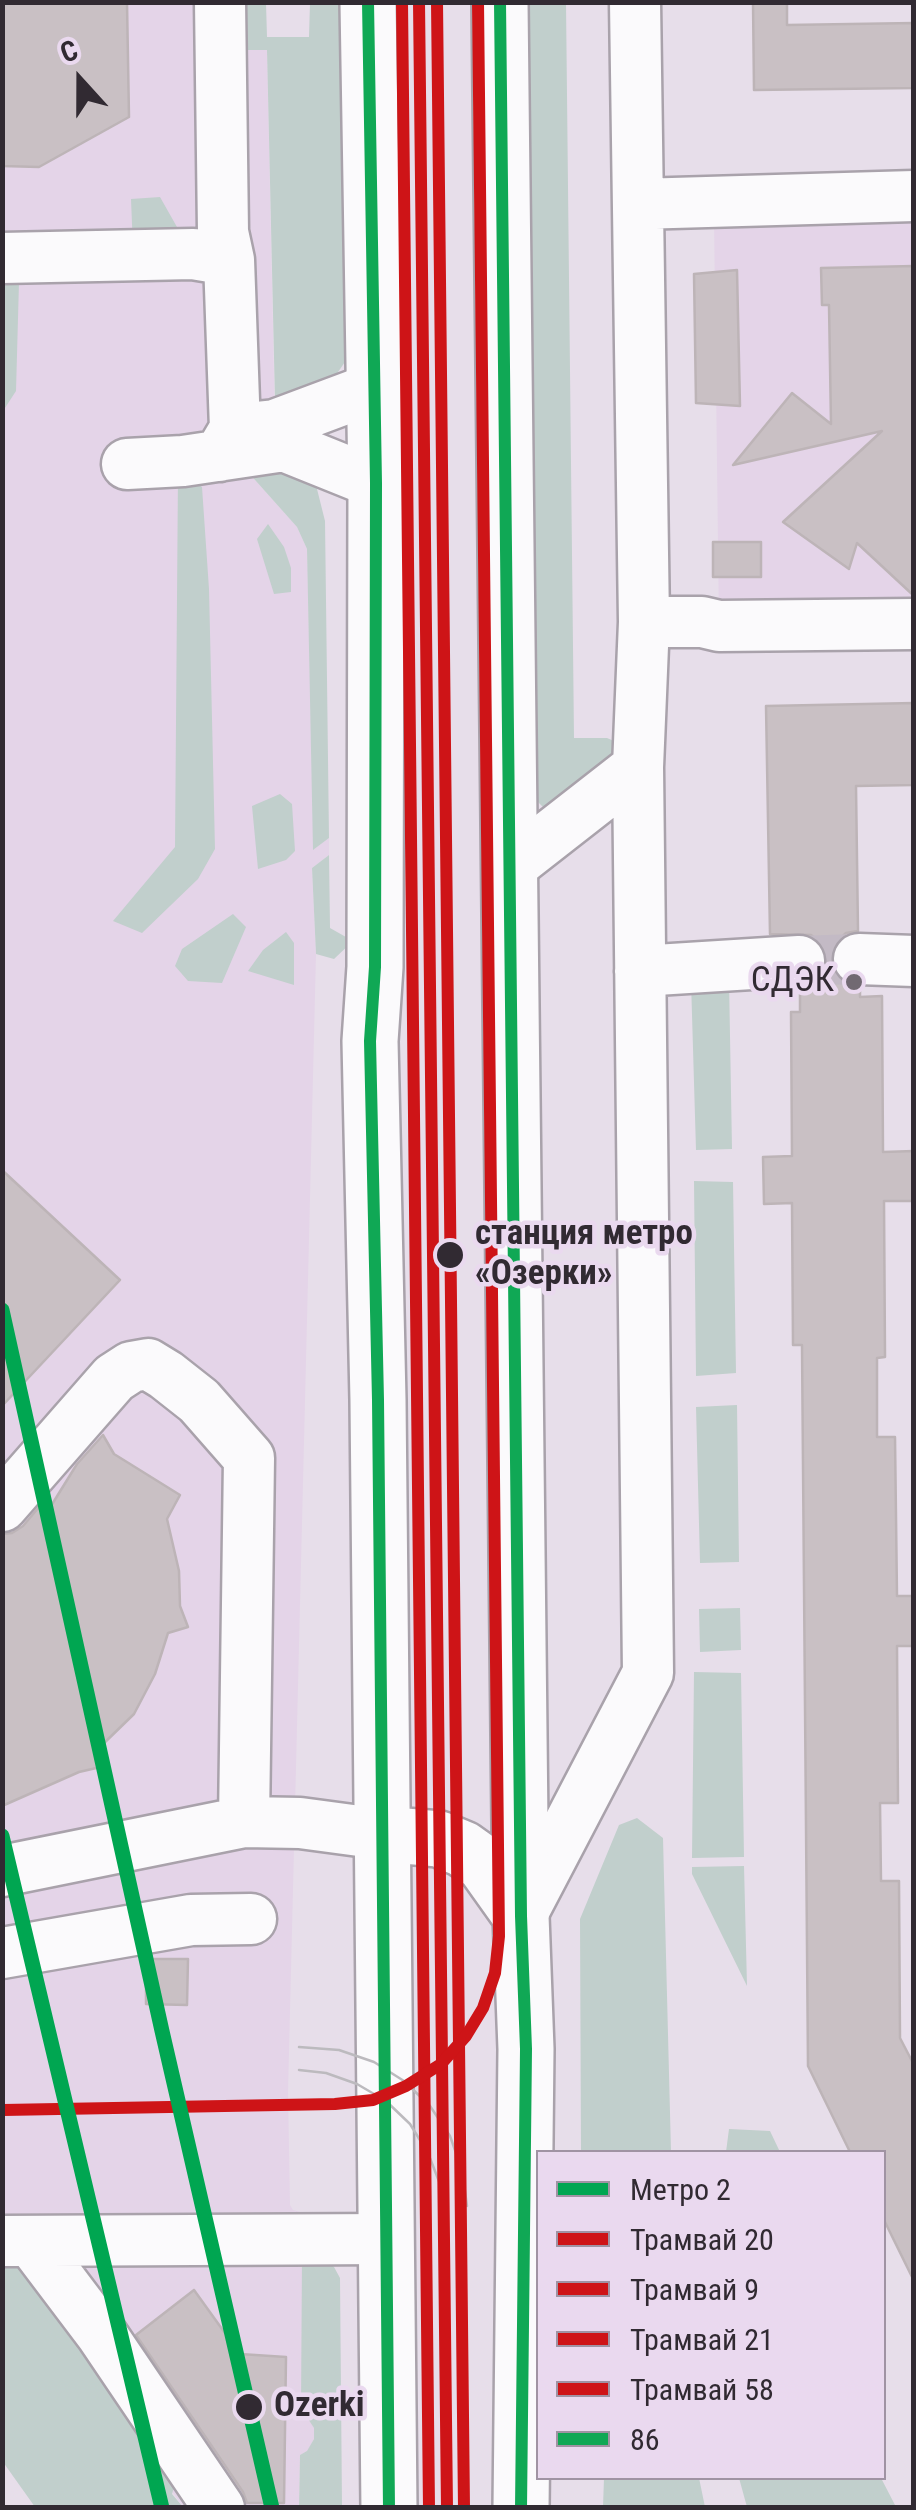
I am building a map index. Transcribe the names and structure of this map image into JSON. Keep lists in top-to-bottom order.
{
  "places": ["СДЭК", "станция метро «Озерки»", "Ozerki"],
  "lines": [
    "tram line 20",
    "tram line 9",
    "tram line 21",
    "tram line 58",
    "transit line 86",
    "metro line 2"
  ],
  "legend": [
    "Метро 2",
    "Трамвай 20",
    "Трамвай 9",
    "Трамвай 21",
    "Трамвай 58",
    "86"
  ],
  "north": "top"
}
